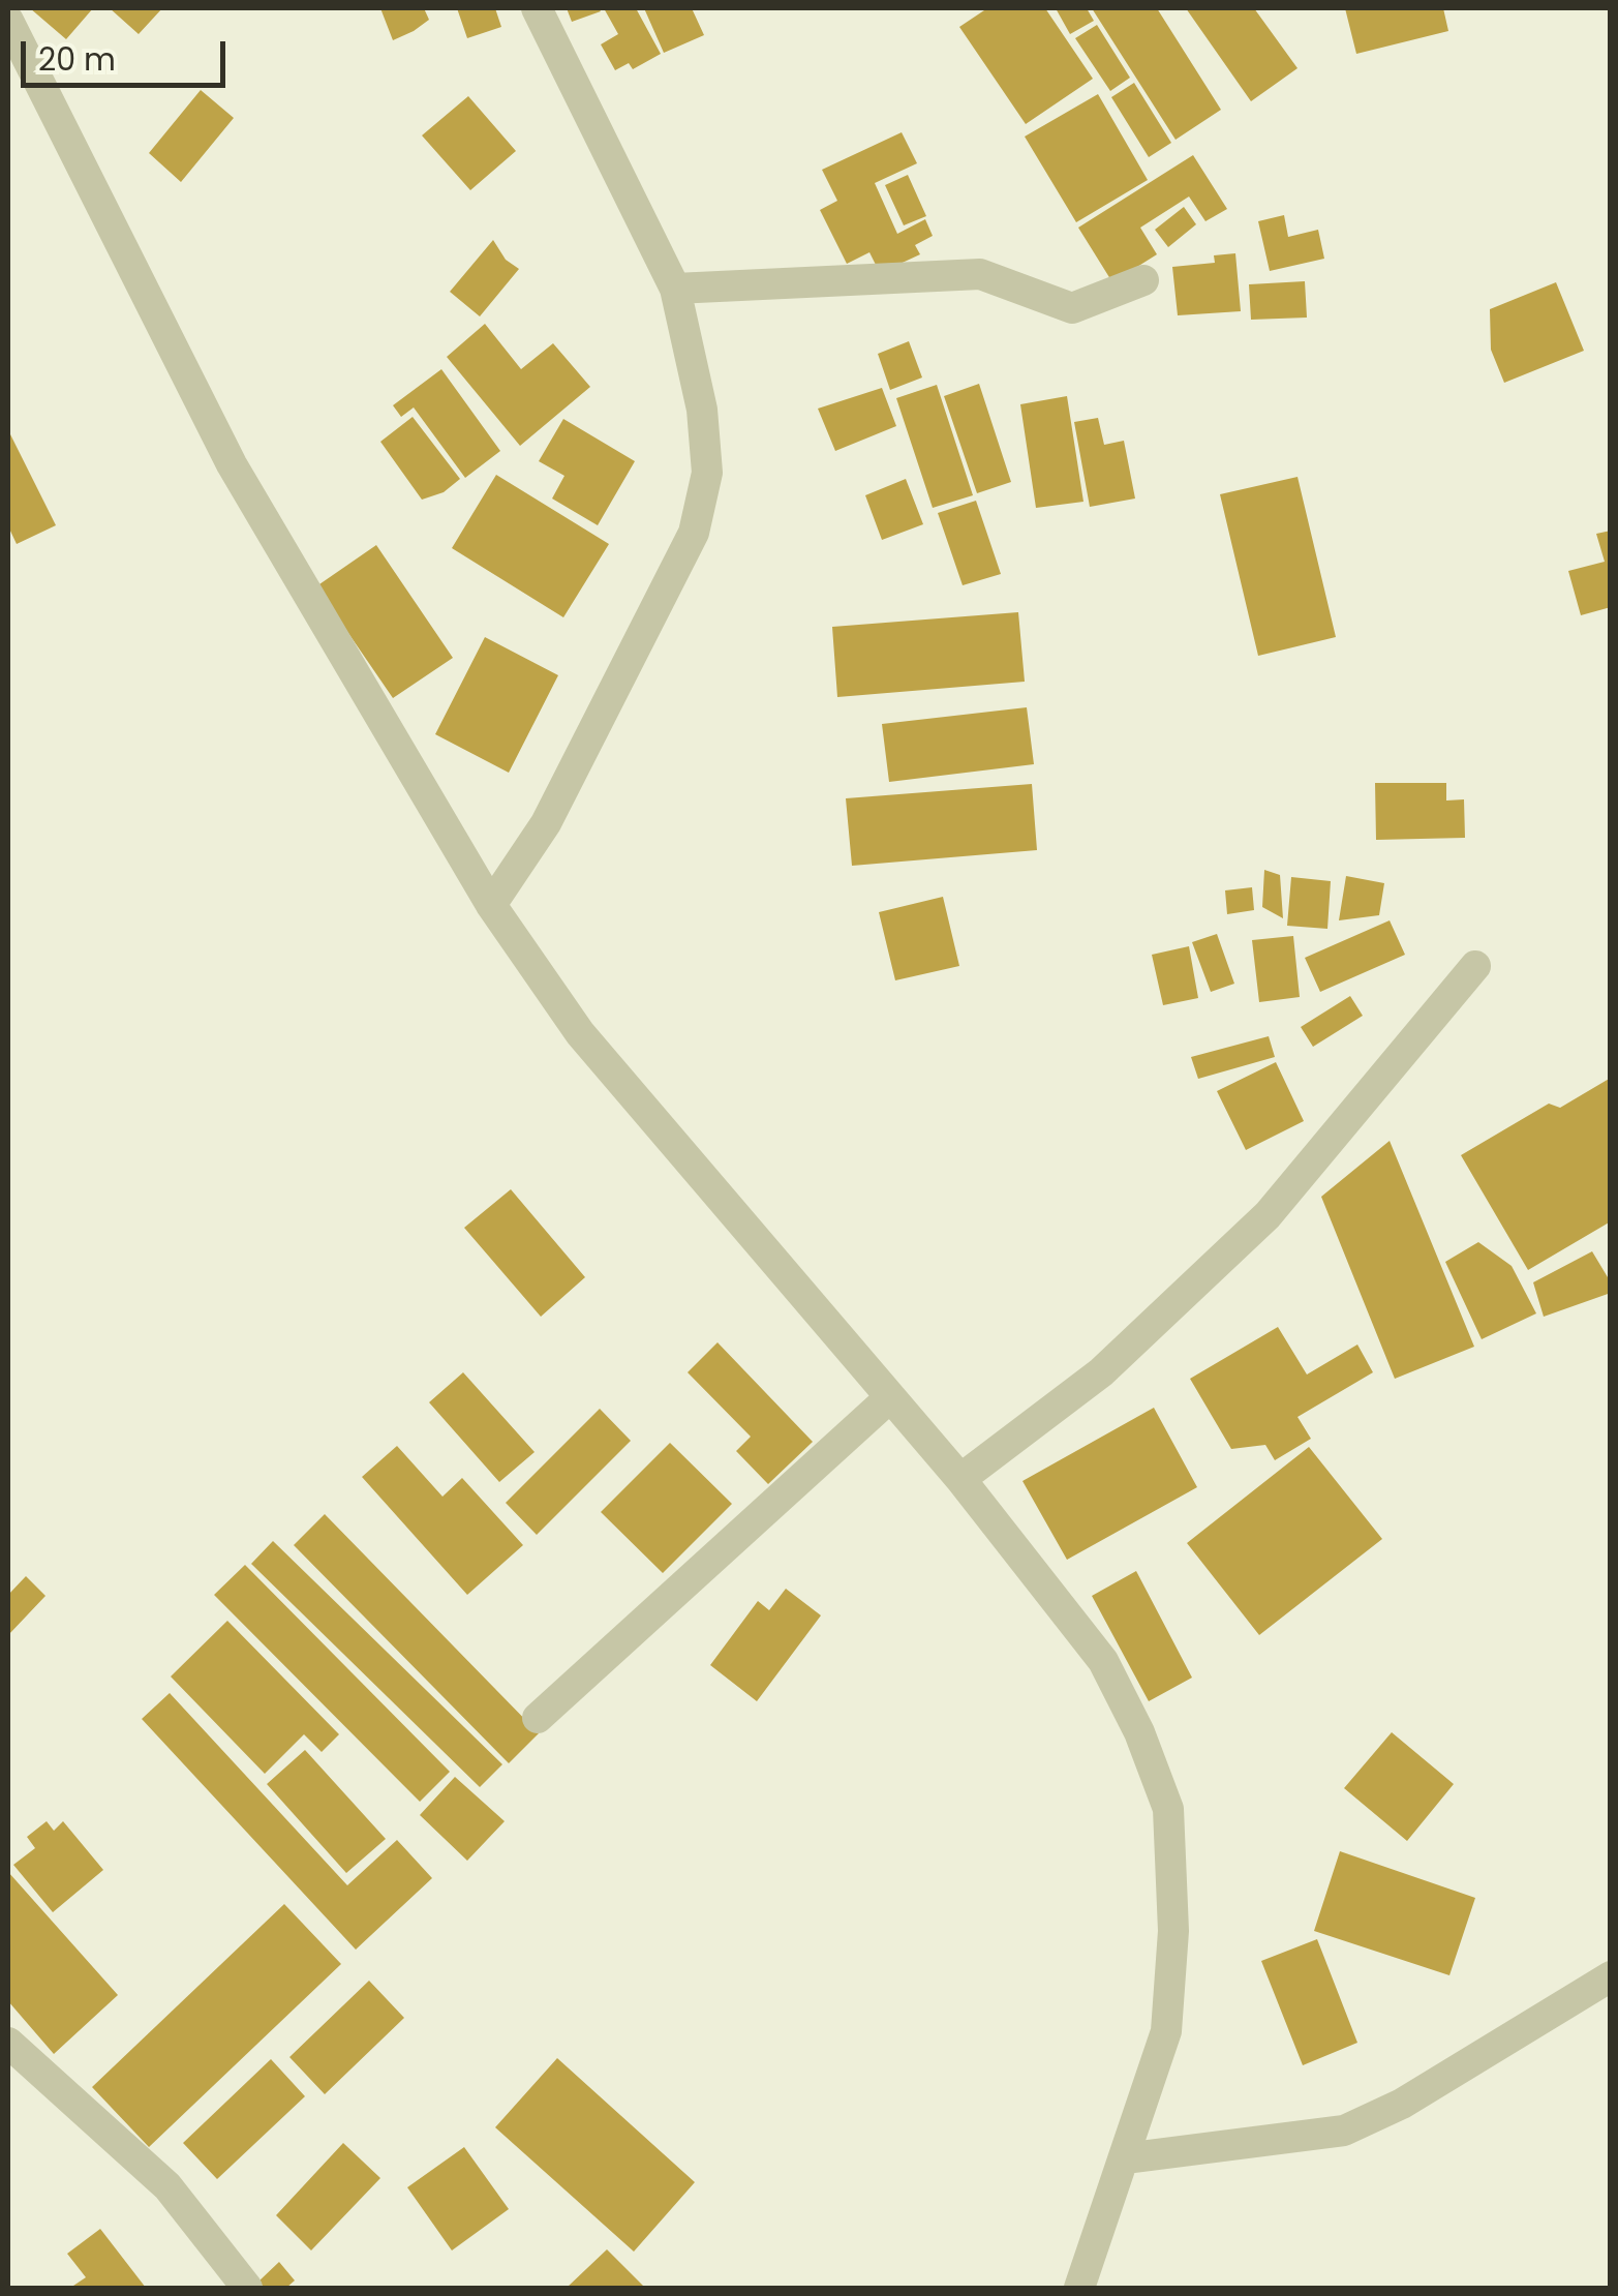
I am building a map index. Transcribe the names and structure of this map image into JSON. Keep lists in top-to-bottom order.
{
  "scale_bar": "20 m"
}
